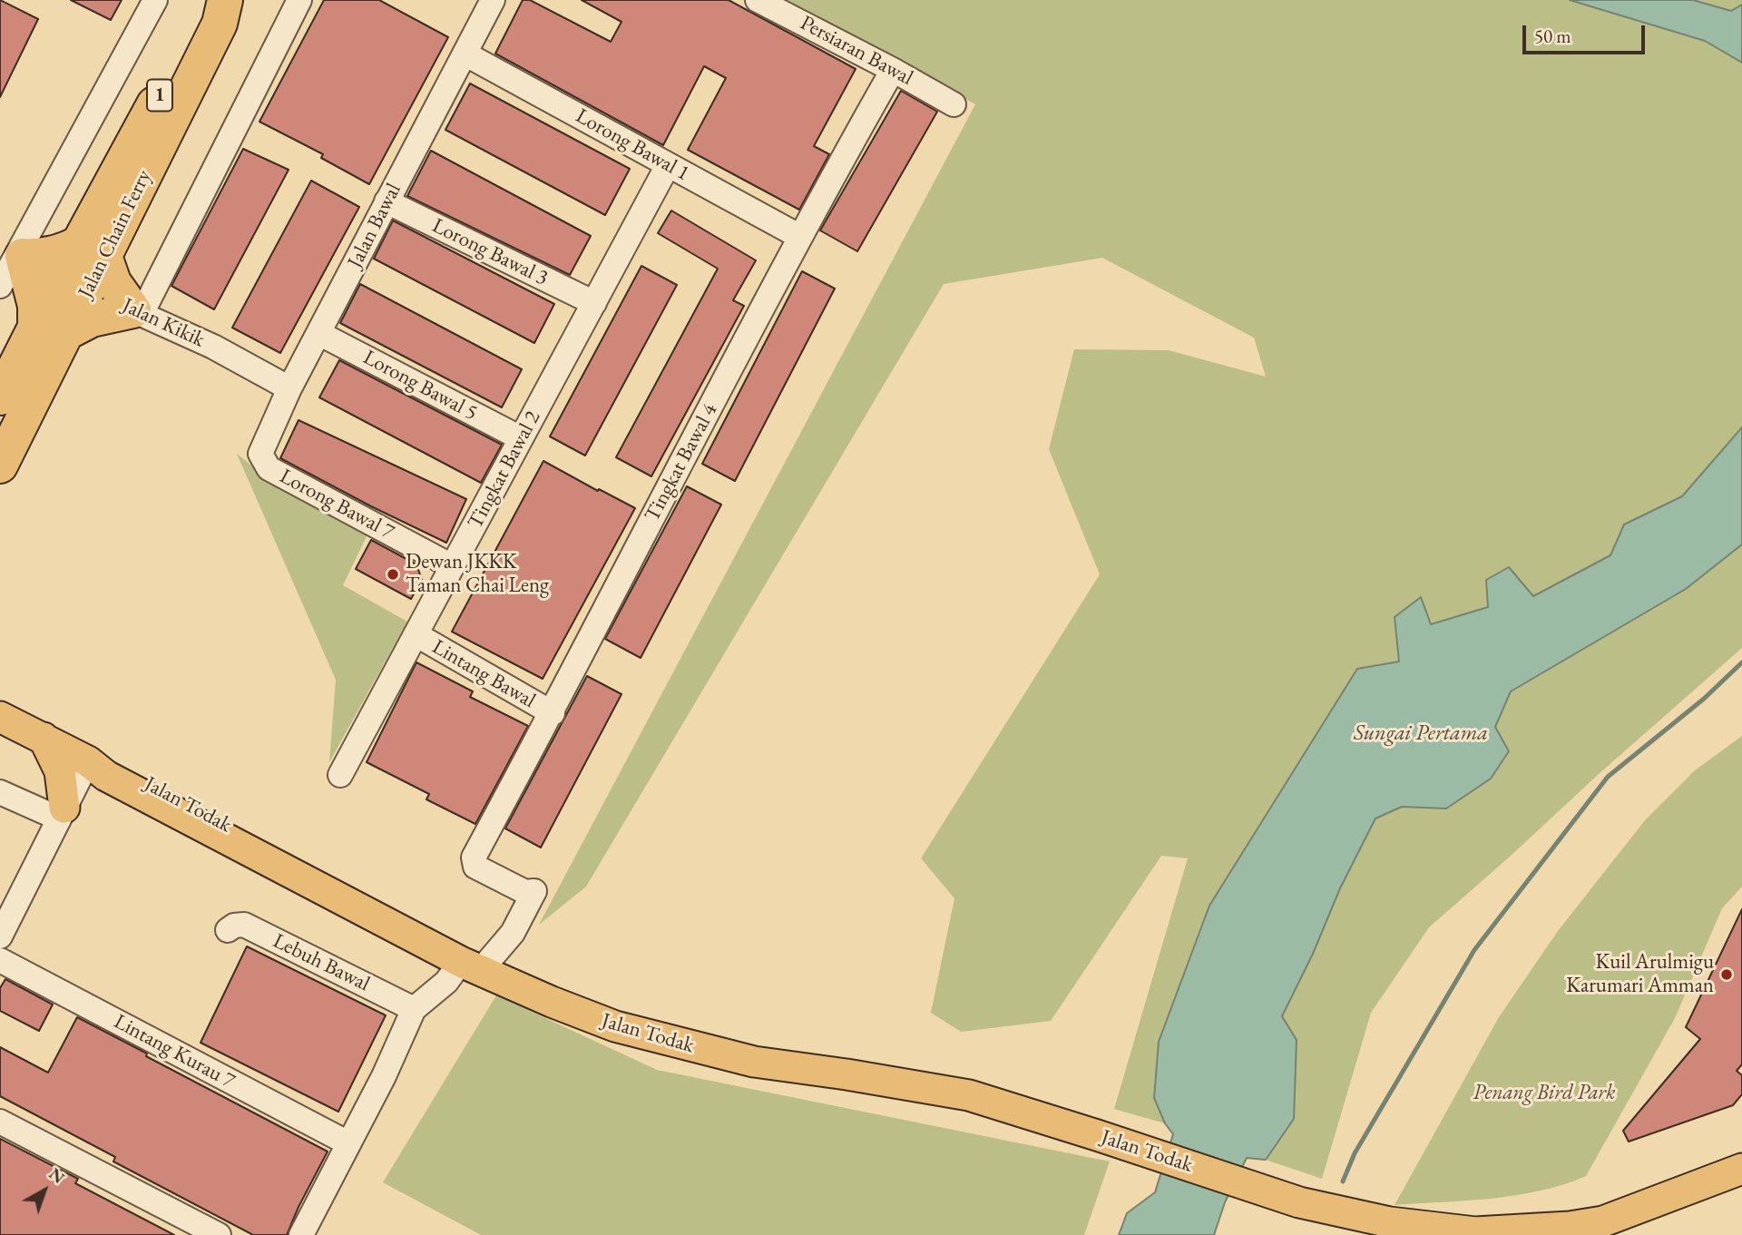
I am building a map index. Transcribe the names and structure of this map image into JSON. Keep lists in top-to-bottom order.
{
  "streets": {
    "highway": ["1", "Jalan Chain Ferry"],
    "main road": ["Jalan Todak"],
    "street": [
      "Persiaran Bawal",
      "Lorong Bawal 1",
      "Jalan Bawal",
      "Lorong Bawal 3",
      "Jalan Kikik",
      "Lorong Bawal 5",
      "Tingkat Bawal 4",
      "Tingkat Bawal 2",
      "Lorong Bawal 7",
      "Lintang Bawal",
      "Lebuh Bawal",
      "Lintang Kurau 7"
    ]
  },
  "crossings": [
    ["Persiaran Bawal", "Tingkat Bawal 4"],
    ["Lorong Bawal 1", "Jalan Bawal"],
    ["Lorong Bawal 1", "Tingkat Bawal 4"],
    ["Lorong Bawal 1", "Tingkat Bawal 2"],
    ["Jalan Bawal", "Lorong Bawal 3"],
    ["Jalan Bawal", "Jalan Kikik"],
    ["Jalan Bawal", "Lorong Bawal 5"],
    ["Jalan Bawal", "Lorong Bawal 7"],
    ["Jalan Chain Ferry", "Jalan Kikik"],
    ["Lorong Bawal 3", "Tingkat Bawal 2"],
    ["Lorong Bawal 5", "Tingkat Bawal 2"],
    ["Tingkat Bawal 4", "Lintang Bawal"],
    ["Tingkat Bawal 4", "Jalan Todak"],
    ["Tingkat Bawal 2", "Lorong Bawal 7"],
    ["Tingkat Bawal 2", "Lintang Bawal"]
  ],
  "water": ["Sungai Pertama"],
  "parks": ["Penang Bird Park"],
  "places": ["Dewan JKKK Taman Chai Leng", "Kuil Arulmigu Karumari Amman"],
  "scale_bar": "50 m",
  "north": "top right"
}
